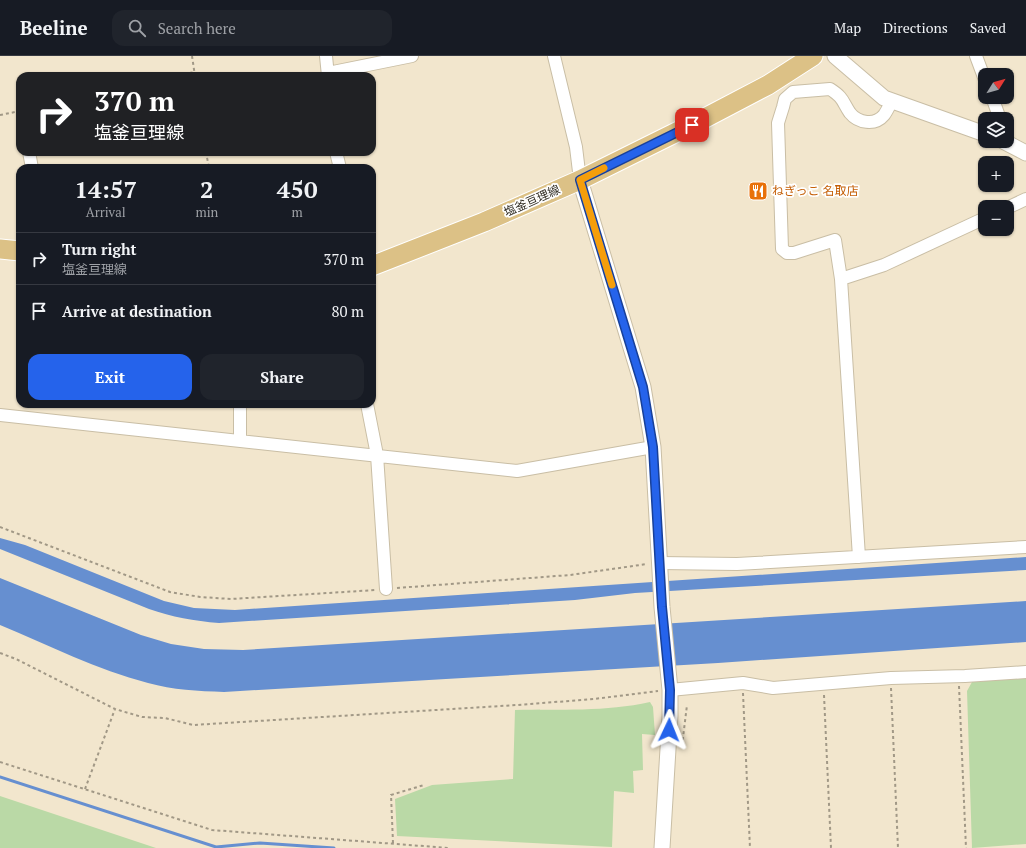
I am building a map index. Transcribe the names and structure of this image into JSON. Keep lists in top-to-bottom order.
{
  "streets": {
    "main road": ["塩釜亘理線"]
  },
  "places": {
    "restaurant": ["ねぎっこ 名取店"]
  },
  "north": "top right",
  "page": {
    "header": "Beeline",
    "search": "Search here",
    "nav": ["Map", "Directions", "Saved"],
    "map_buttons": ["+", "−"],
    "turn": ["370 m", "塩釜亘理線"],
    "eta": [
      "14:57",
      "Arrival",
      "2",
      "min",
      "450",
      "m"
    ],
    "list": [
      {
        "name": "Turn right",
        "note": "塩釜亘理線",
        "value": "370 m"
      },
      {
        "name": "Arrive at destination",
        "value": "80 m"
      }
    ],
    "buttons": ["Exit", "Share"]
  }
}
